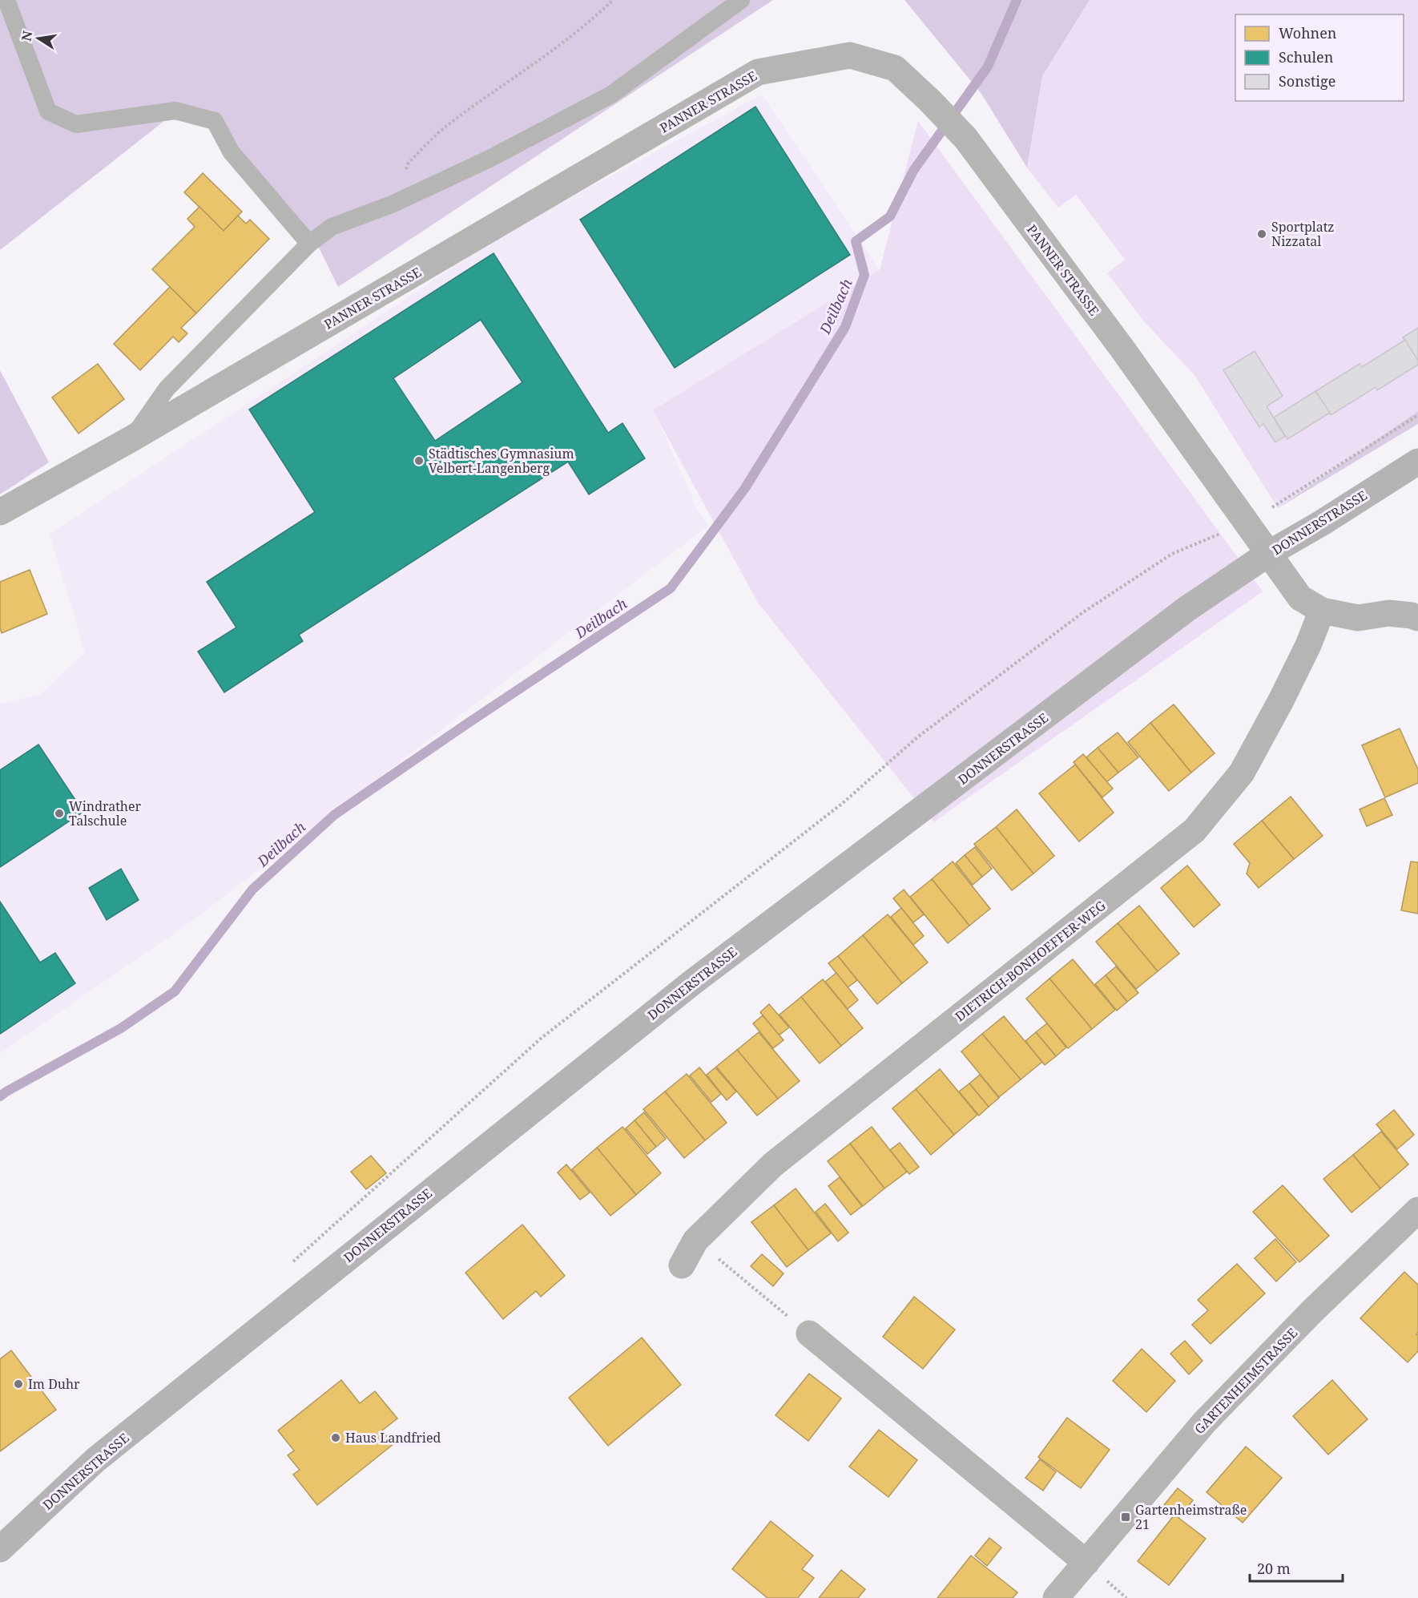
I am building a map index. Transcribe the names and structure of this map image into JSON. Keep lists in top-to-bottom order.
{
  "streets": {
    "main road": ["DONNERSTRASSE"],
    "street": ["PANNER STRASSE", "DIETRICH-BONHOEFFER-WEG", "GARTENHEIMSTRASSE"]
  },
  "crossings": [
    ["PANNER STRASSE", "DONNERSTRASSE"]
  ],
  "water": ["Deilbach"],
  "places": {
    "other": [
      "Sportplatz Nizzatal",
      "Städtisches Gymnasium Velbert-Langenberg",
      "Windrather Talschule",
      "Im Duhr",
      "Haus Landfried"
    ],
    "transit": ["Gartenheimstraße 21"]
  },
  "legend": ["Wohnen", "Schulen", "Sonstige"],
  "scale_bar": "20 m",
  "north": "left"
}
